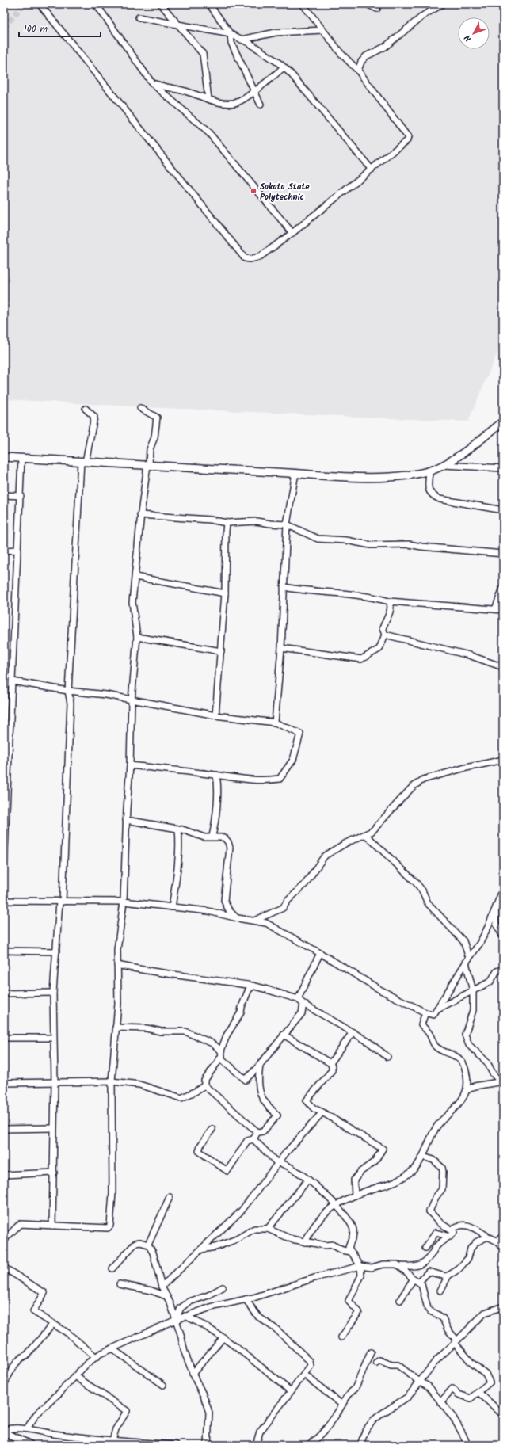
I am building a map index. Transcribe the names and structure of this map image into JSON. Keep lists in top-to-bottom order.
{
  "places": ["Sokoto State Polytechnic"],
  "scale_bar": "100 m",
  "north": "bottom left"
}
